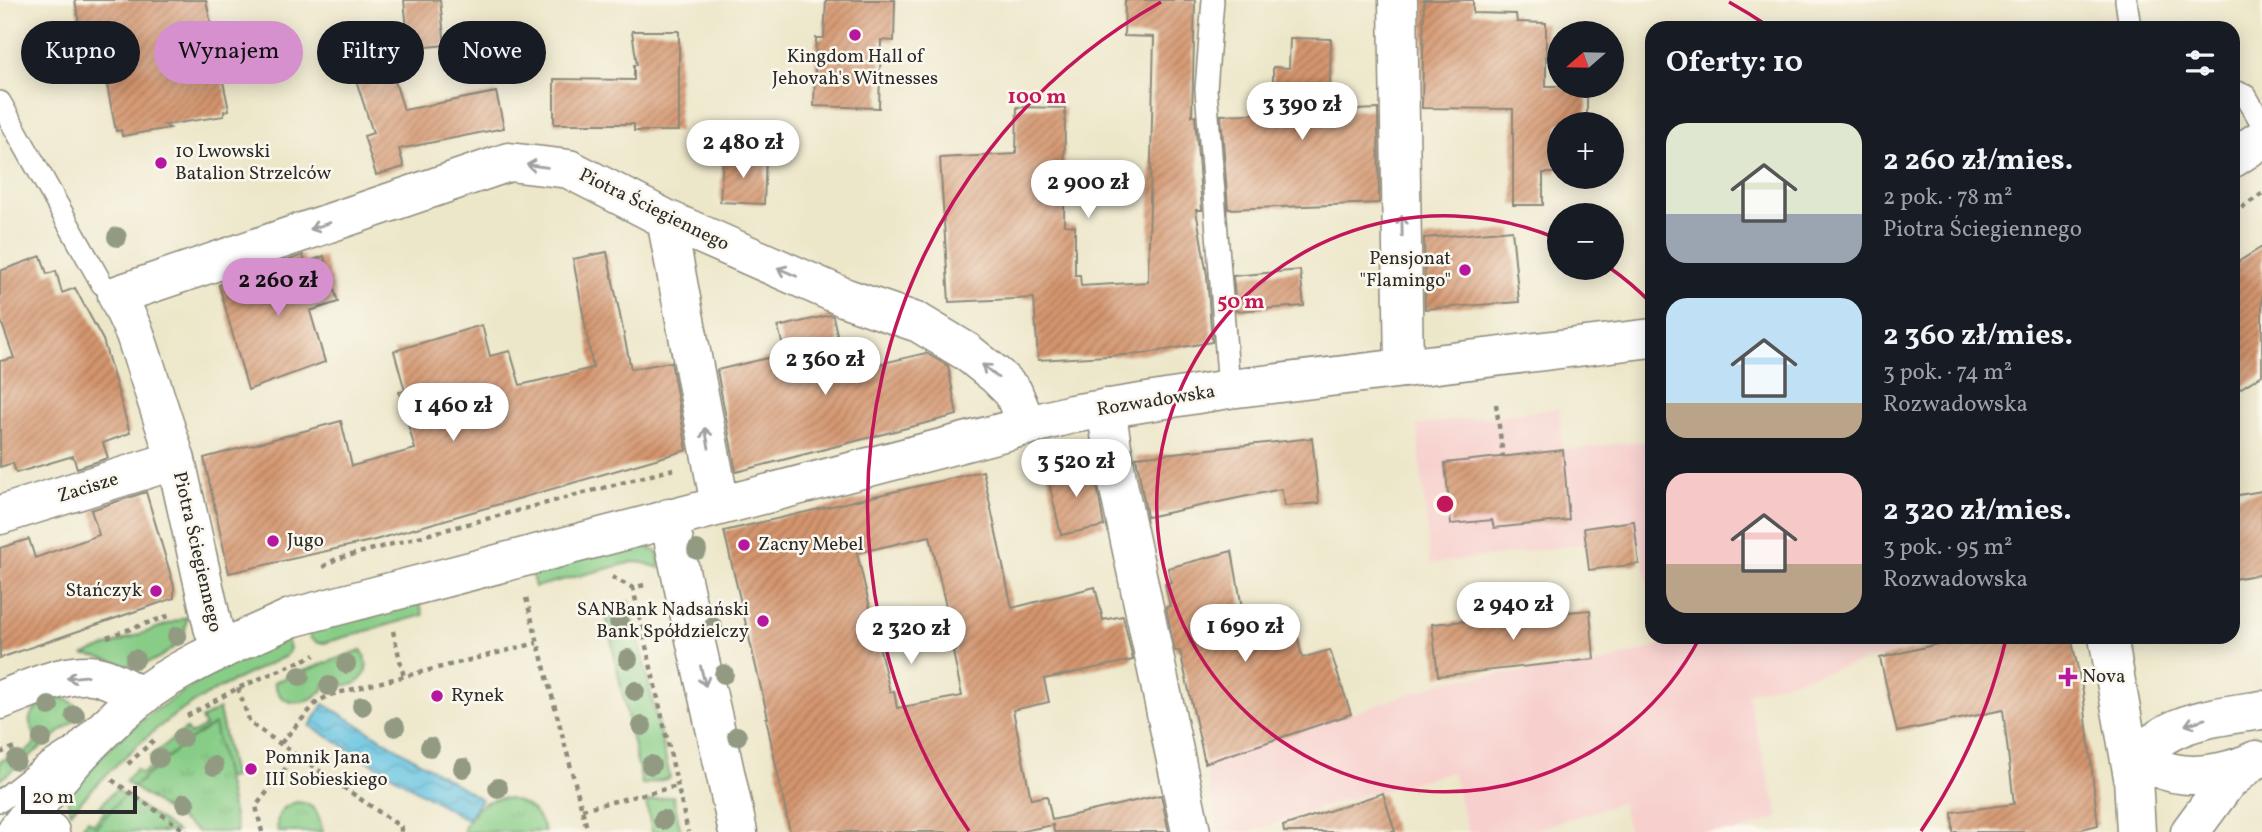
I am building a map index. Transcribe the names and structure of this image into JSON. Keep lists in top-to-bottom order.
{
  "streets": {
    "street": ["Piotra Ściegiennego", "Rozwadowska", "Zacisze"]
  },
  "crossings": [
    ["Piotra Ściegiennego", "Rozwadowska"],
    ["Piotra Ściegiennego", "Zacisze"]
  ],
  "one_way": ["Piotra Ściegiennego"],
  "places": {
    "other": [
      "Kingdom Hall of Jehovah's Witnesses",
      "10 Lwowski Batalion Strzelców",
      "Pensjonat \"Flamingo\"",
      "Jugo",
      "Zacny Mebel",
      "Stańczyk",
      "SANBank Nadsański Bank Spółdzielczy",
      "Rynek",
      "Pomnik Jana III Sobieskiego"
    ],
    "health": ["Nova"]
  },
  "scale_bar": "20 m",
  "north": "left",
  "page": {
    "map_buttons": ["+", "−"],
    "chip": [
      "Kupno",
      "Wynajem",
      "Filtry",
      "Nowe"
    ],
    "heading": "Oferty: 10",
    "price": [
      "3 390 zł",
      "2 480 zł",
      "2 900 zł",
      "2 260 zł",
      "2 360 zł",
      "1 460 zł",
      "3 520 zł",
      "2 940 zł",
      "1 690 zł",
      "2 320 zł"
    ],
    "list": [
      {
        "name": "2 260 zł/mies.",
        "note": "2 pok. · 78 m² · Piotra Ściegiennego"
      },
      {
        "name": "2 360 zł/mies.",
        "note": "3 pok. · 74 m² · Rozwadowska"
      },
      {
        "name": "2 320 zł/mies.",
        "note": "3 pok. · 95 m² · Rozwadowska"
      }
    ],
    "scale": "20 m"
  },
  "rings": ["100 m", "50 m"]
}
